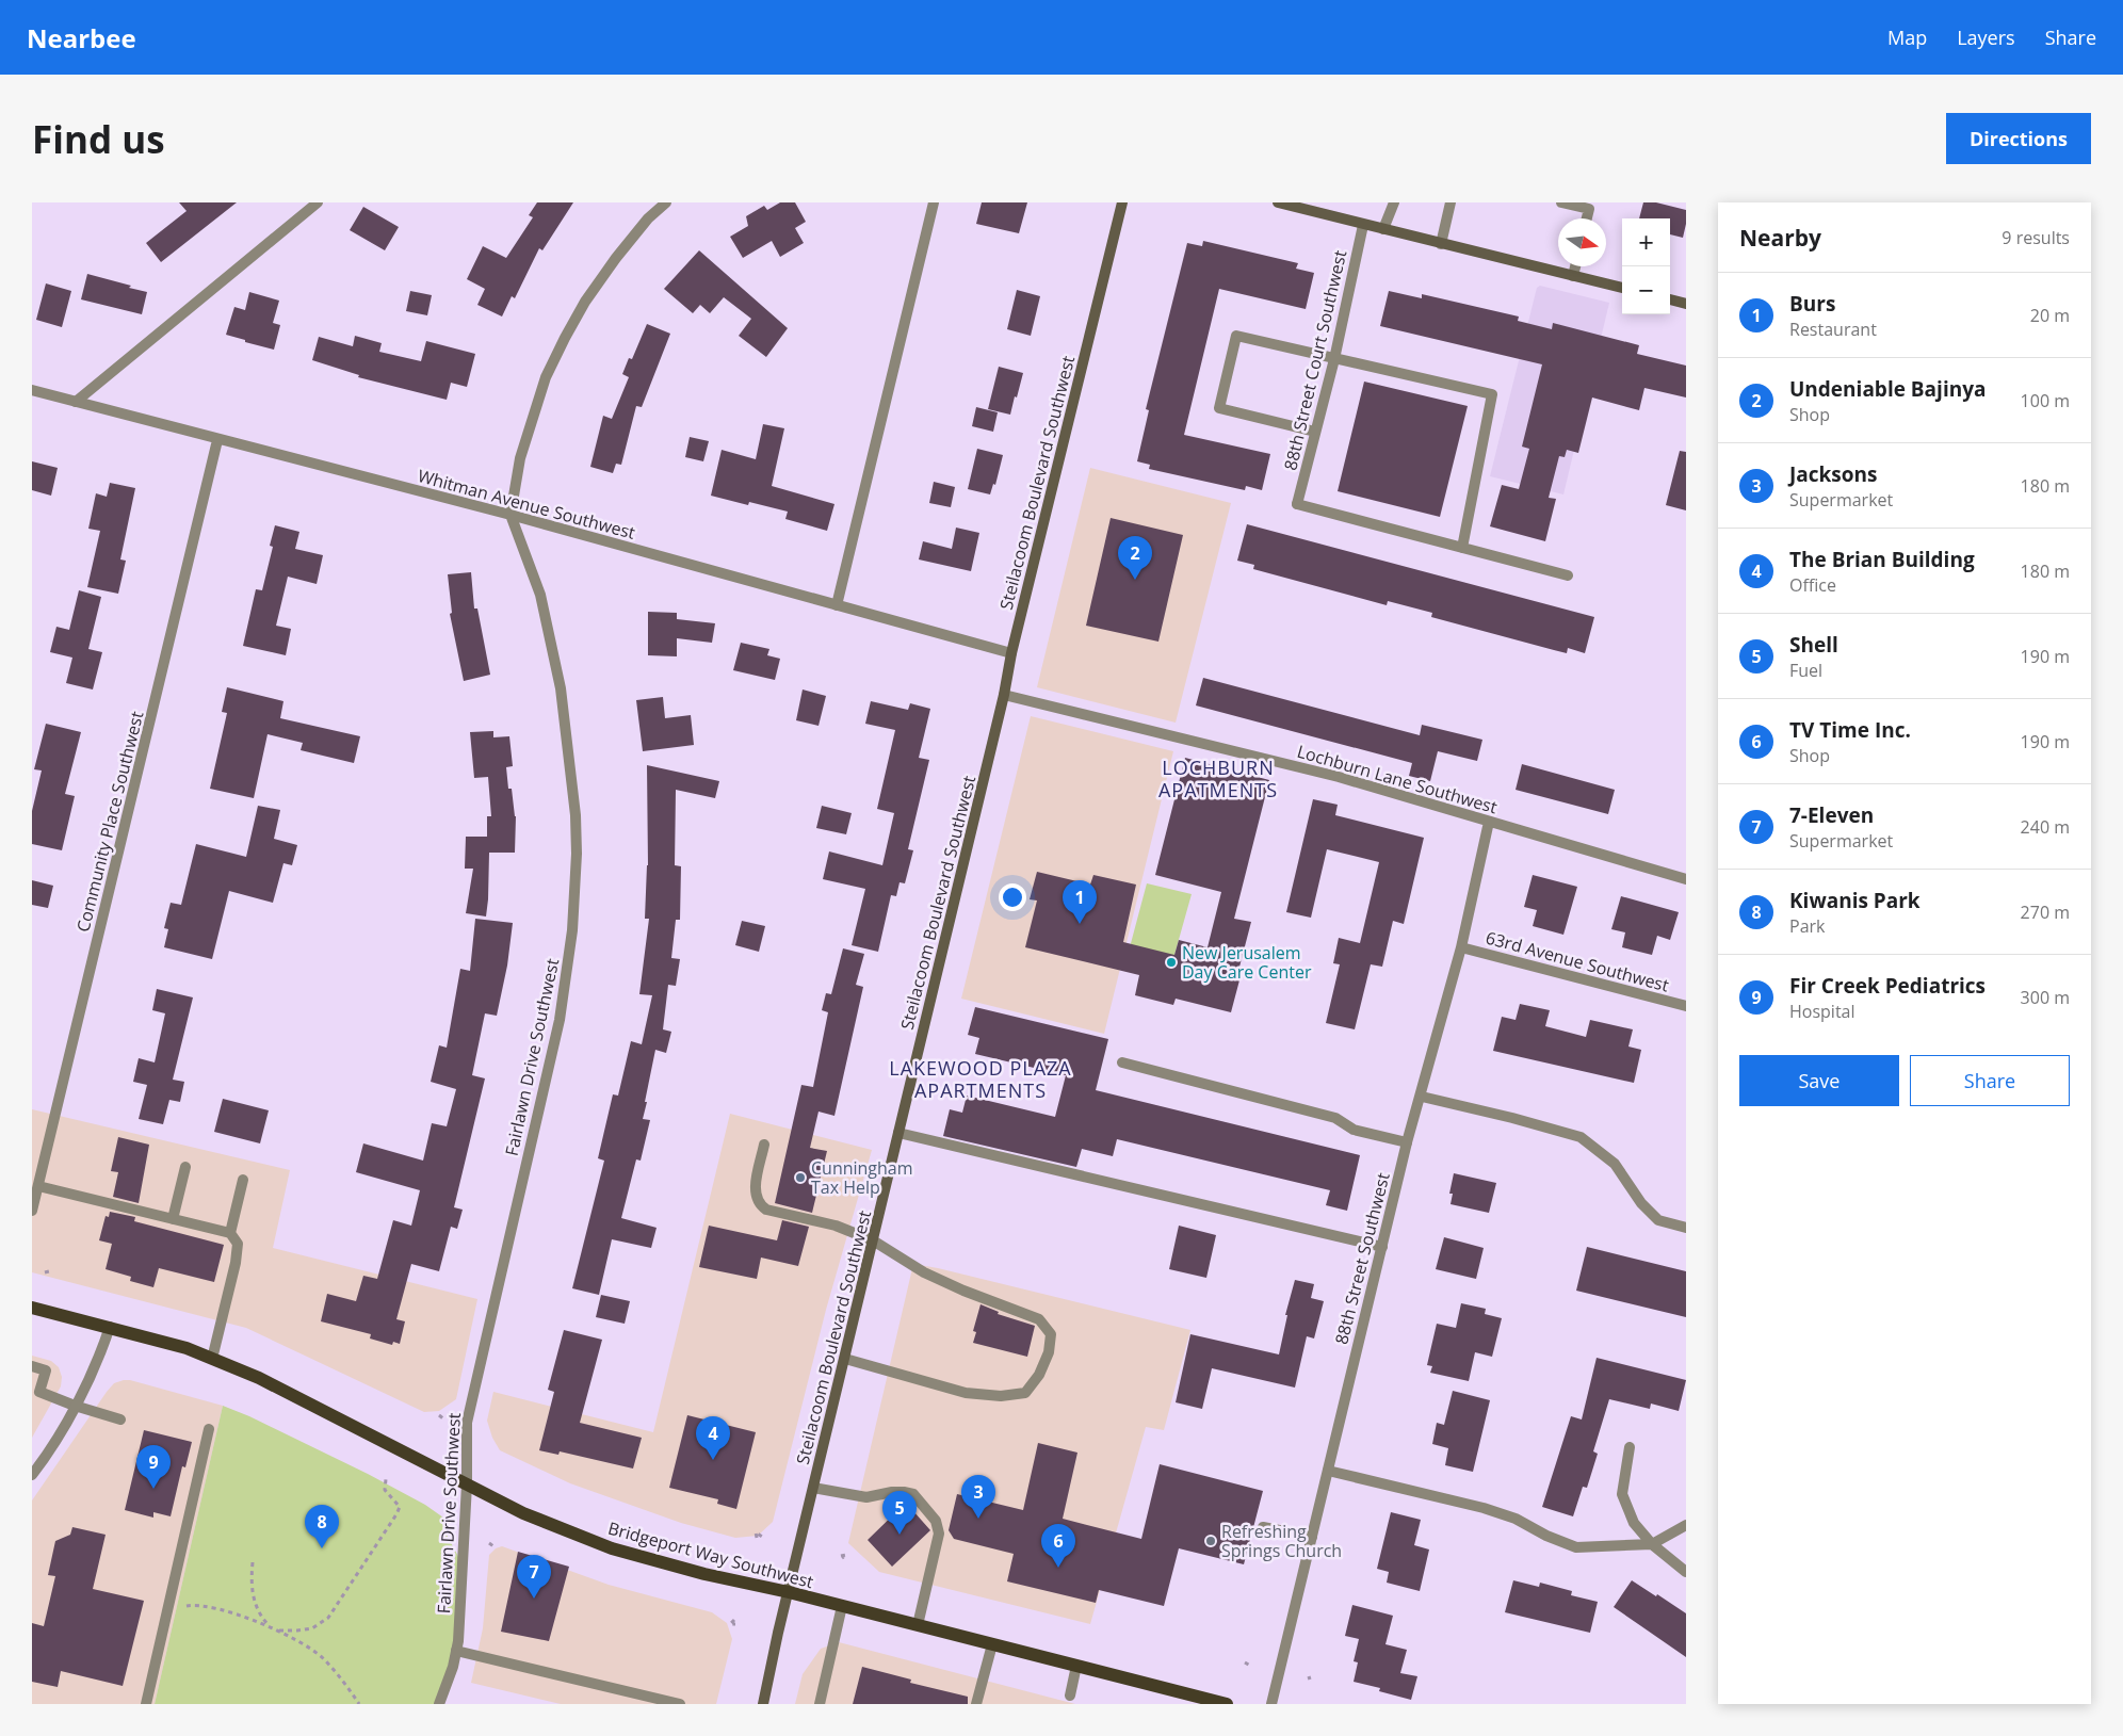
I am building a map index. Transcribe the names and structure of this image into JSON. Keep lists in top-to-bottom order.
{
  "streets": {
    "main road": ["Steilacoom Boulevard Southwest", "Bridgeport Way Southwest"],
    "street": [
      "88th Street Court Southwest",
      "Whitman Avenue Southwest",
      "Lochburn Lane Southwest",
      "Community Place Southwest",
      "63rd Avenue Southwest",
      "Fairlawn Drive Southwest",
      "88th Street Southwest"
    ]
  },
  "crossings": [
    ["Steilacoom Boulevard Southwest", "Whitman Avenue Southwest"],
    ["Steilacoom Boulevard Southwest", "Lochburn Lane Southwest"],
    ["Steilacoom Boulevard Southwest", "Bridgeport Way Southwest"],
    ["Whitman Avenue Southwest", "Community Place Southwest"],
    ["Whitman Avenue Southwest", "Fairlawn Drive Southwest"],
    ["Lochburn Lane Southwest", "88th Street Southwest"],
    ["63rd Avenue Southwest", "88th Street Southwest"],
    ["Fairlawn Drive Southwest", "Bridgeport Way Southwest"]
  ],
  "districts": ["LOCHBURN APATMENTS", "LAKEWOOD PLAZA APARTMENTS"],
  "places": ["New Jerusalem Day Care Center", "Cunningham Tax Help", "Refreshing Springs Church"],
  "north": "right",
  "page": {
    "header": "Nearbee",
    "nav": ["Map", "Layers", "Share"],
    "buttons": [
      "Directions",
      ["Save", "Share"]
    ],
    "title": "Find us",
    "heading": ["Nearby", "9 results"],
    "map_buttons": ["+", "−"],
    "list": [
      {
        "mark": "1",
        "name": "Burs",
        "note": "Restaurant",
        "value": "20 m"
      },
      {
        "mark": "2",
        "name": "Undeniable Bajinya",
        "note": "Shop",
        "value": "100 m"
      },
      {
        "mark": "3",
        "name": "Jacksons",
        "note": "Supermarket",
        "value": "180 m"
      },
      {
        "mark": "4",
        "name": "The Brian Building",
        "note": "Office",
        "value": "180 m"
      },
      {
        "mark": "5",
        "name": "Shell",
        "note": "Fuel",
        "value": "190 m"
      },
      {
        "mark": "6",
        "name": "TV Time Inc.",
        "note": "Shop",
        "value": "190 m"
      },
      {
        "mark": "7",
        "name": "7-Eleven",
        "note": "Supermarket",
        "value": "240 m"
      },
      {
        "mark": "8",
        "name": "Kiwanis Park",
        "note": "Park",
        "value": "270 m"
      },
      {
        "mark": "9",
        "name": "Fir Creek Pediatrics",
        "note": "Hospital",
        "value": "300 m"
      }
    ],
    "pins": [
      "2",
      "1",
      "4",
      "9",
      "3",
      "5",
      "8",
      "6",
      "7"
    ]
  }
}
